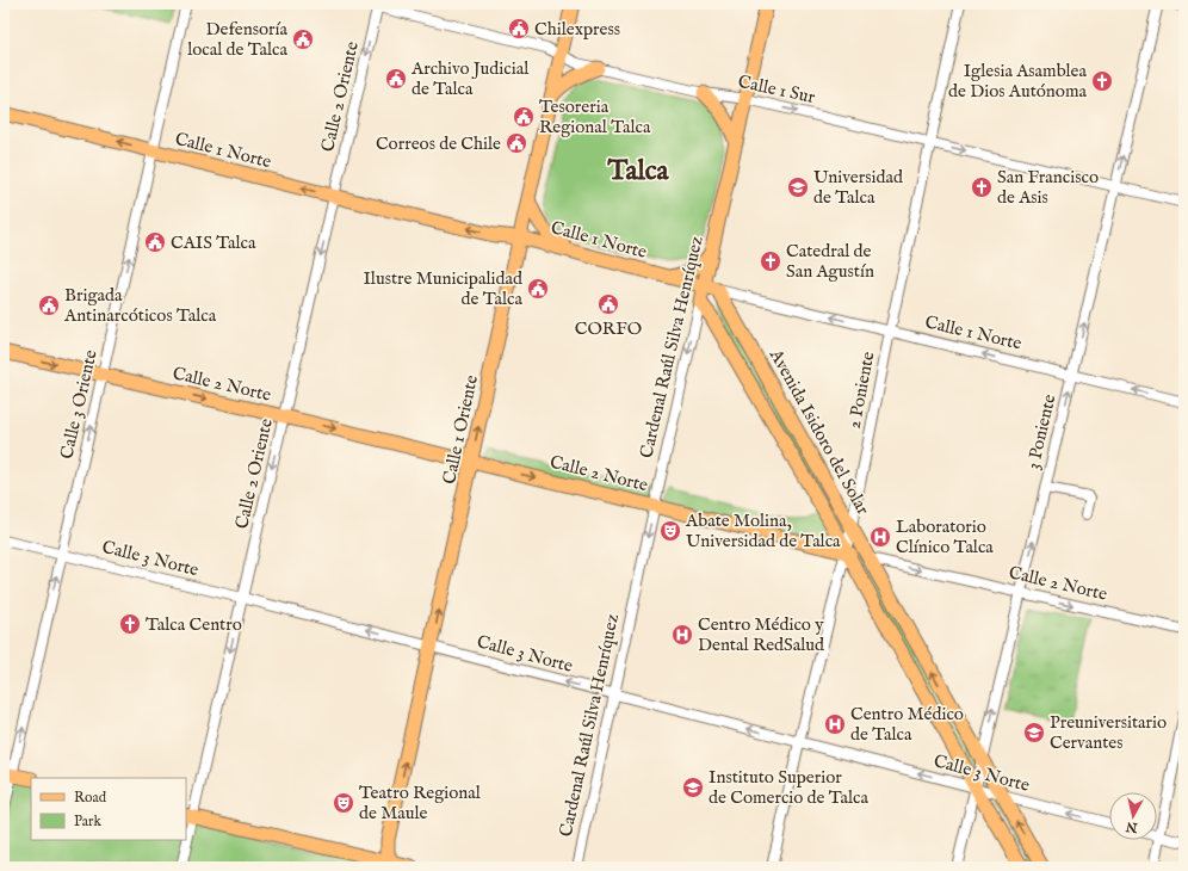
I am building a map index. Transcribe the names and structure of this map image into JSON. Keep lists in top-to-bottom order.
{
  "streets": {
    "main road": [
      "Calle 1 Norte",
      "Cardenal Raúl Silva Henríquez",
      "Calle 2 Norte",
      "Calle 1 Oriente",
      "Avenida Isidoro del Solar"
    ],
    "street": [
      "Calle 1 Sur",
      "Calle 2 Oriente",
      "2 Poniente",
      "Calle 3 Oriente",
      "3 Poniente",
      "Calle 3 Norte"
    ]
  },
  "crossings": [
    ["Calle 1 Sur", "Calle 2 Oriente"],
    ["Calle 1 Sur", "Cardenal Raúl Silva Henríquez"],
    ["Calle 1 Sur", "2 Poniente"],
    ["Calle 1 Sur", "Calle 1 Oriente"],
    ["Calle 1 Sur", "3 Poniente"],
    ["Calle 2 Oriente", "Calle 1 Norte"],
    ["Calle 2 Oriente", "Calle 2 Norte"],
    ["Calle 2 Oriente", "Calle 3 Norte"],
    ["Calle 1 Norte", "Cardenal Raúl Silva Henríquez"],
    ["Calle 1 Norte", "2 Poniente"],
    ["Calle 1 Norte", "Calle 3 Oriente"],
    ["Calle 1 Norte", "Calle 1 Oriente"],
    ["Calle 1 Norte", "Avenida Isidoro del Solar"],
    ["Calle 1 Norte", "3 Poniente"],
    ["Cardenal Raúl Silva Henríquez", "Calle 2 Norte"],
    ["Cardenal Raúl Silva Henríquez", "Avenida Isidoro del Solar"],
    ["Cardenal Raúl Silva Henríquez", "Calle 3 Norte"],
    ["Calle 2 Norte", "2 Poniente"],
    ["Calle 2 Norte", "Calle 3 Oriente"],
    ["Calle 2 Norte", "Calle 1 Oriente"],
    ["Calle 2 Norte", "Avenida Isidoro del Solar"],
    ["Calle 2 Norte", "3 Poniente"],
    ["2 Poniente", "Avenida Isidoro del Solar"],
    ["2 Poniente", "Calle 3 Norte"],
    ["Calle 3 Oriente", "Calle 3 Norte"],
    ["Calle 1 Oriente", "Calle 3 Norte"],
    ["Avenida Isidoro del Solar", "3 Poniente"],
    ["Avenida Isidoro del Solar", "Calle 3 Norte"],
    ["3 Poniente", "Calle 3 Norte"]
  ],
  "one_way": [
    "Calle 1 Sur",
    "Calle 2 Oriente",
    "Calle 1 Norte",
    "Cardenal Raúl Silva Henríquez",
    "Calle 2 Norte",
    "Calle 3 Oriente",
    "Calle 1 Oriente",
    "3 Poniente",
    "Calle 3 Norte"
  ],
  "districts": ["Talca"],
  "places": {
    "public building": [
      "Chilexpress",
      "Defensoría local de Talca",
      "Archivo Judicial de Talca",
      "Tesoreria Regional Talca",
      "Correos de Chile",
      "CAIS Talca",
      "Ilustre Municipalidad de Talca",
      "CORFO",
      "Brigada Antinarcóticos Talca"
    ],
    "church": [
      "Iglesia Asamblea de Dios Autónoma",
      "San Francisco de Asis",
      "Catedral de San Agustín",
      "Talca Centro"
    ],
    "school or university": ["Universidad de Talca", "Preuniversitario Cervantes", "Instituto Superior de Comercio de Talca"],
    "theatre": ["Abate Molina, Universidad de Talca", "Teatro Regional de Maule"],
    "hospital": ["Laboratorio Clínico Talca", "Centro Médico y Dental RedSalud", "Centro Médico de Talca"]
  },
  "legend": ["Road", "Park"],
  "north": "bottom"
}
